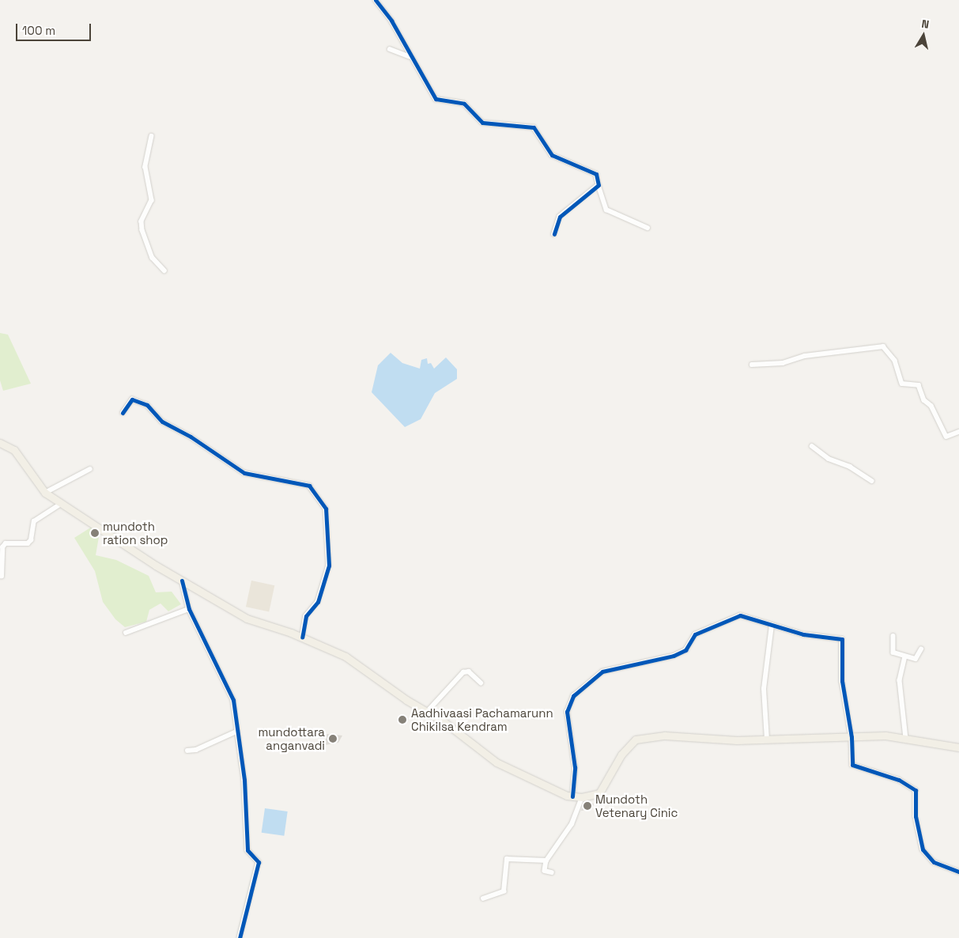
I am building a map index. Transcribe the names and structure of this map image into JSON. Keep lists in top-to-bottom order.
{
  "places": [
    "mundoth ration shop",
    "Aadhivaasi Pachamarunn Chikilsa Kendram",
    "mundottara anganvadi",
    "Mundoth Vetenary Cinic"
  ],
  "scale_bar": "100 m",
  "north": "top"
}
